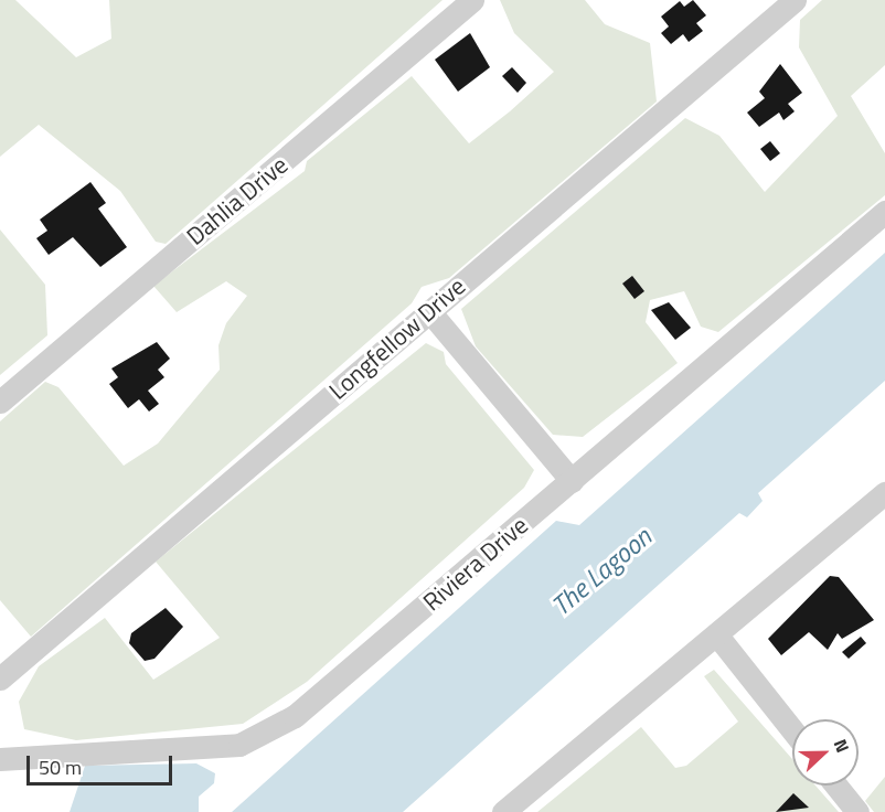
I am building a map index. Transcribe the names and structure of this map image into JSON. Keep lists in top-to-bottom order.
{
  "streets": {
    "street": ["Dahlia Drive", "Longfellow Drive", "Riviera Drive"]
  },
  "water": ["The Lagoon"],
  "scale_bar": "50 m",
  "north": "right"
}
